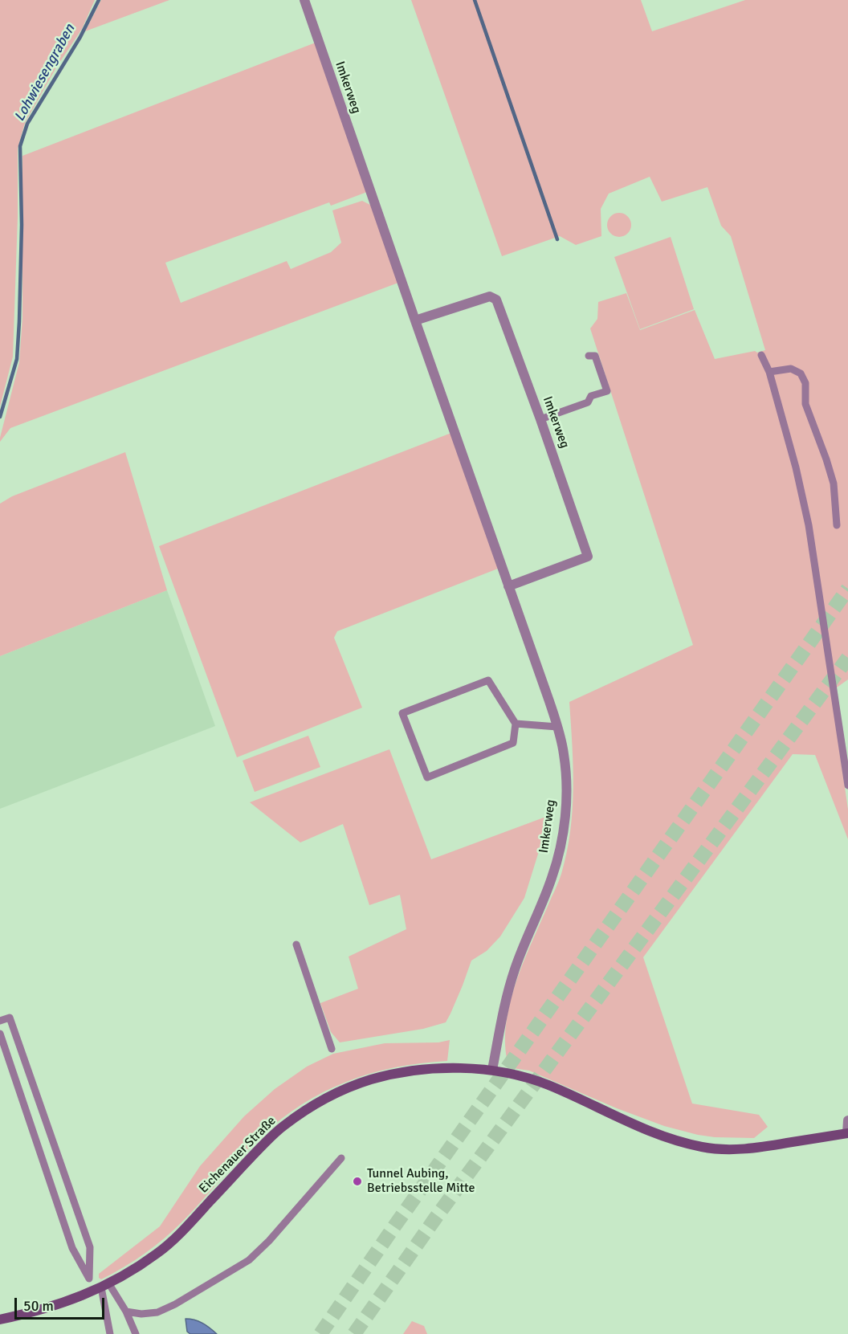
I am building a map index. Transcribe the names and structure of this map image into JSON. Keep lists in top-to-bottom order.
{
  "streets": {
    "street": ["Imkerweg", "Eichenauer Straße"]
  },
  "crossings": [
    ["Imkerweg", "Eichenauer Straße"]
  ],
  "water": ["Lohwiesengraben"],
  "places": ["Tunnel Aubing, Betriebsstelle Mitte"],
  "scale_bar": "50 m"
}
